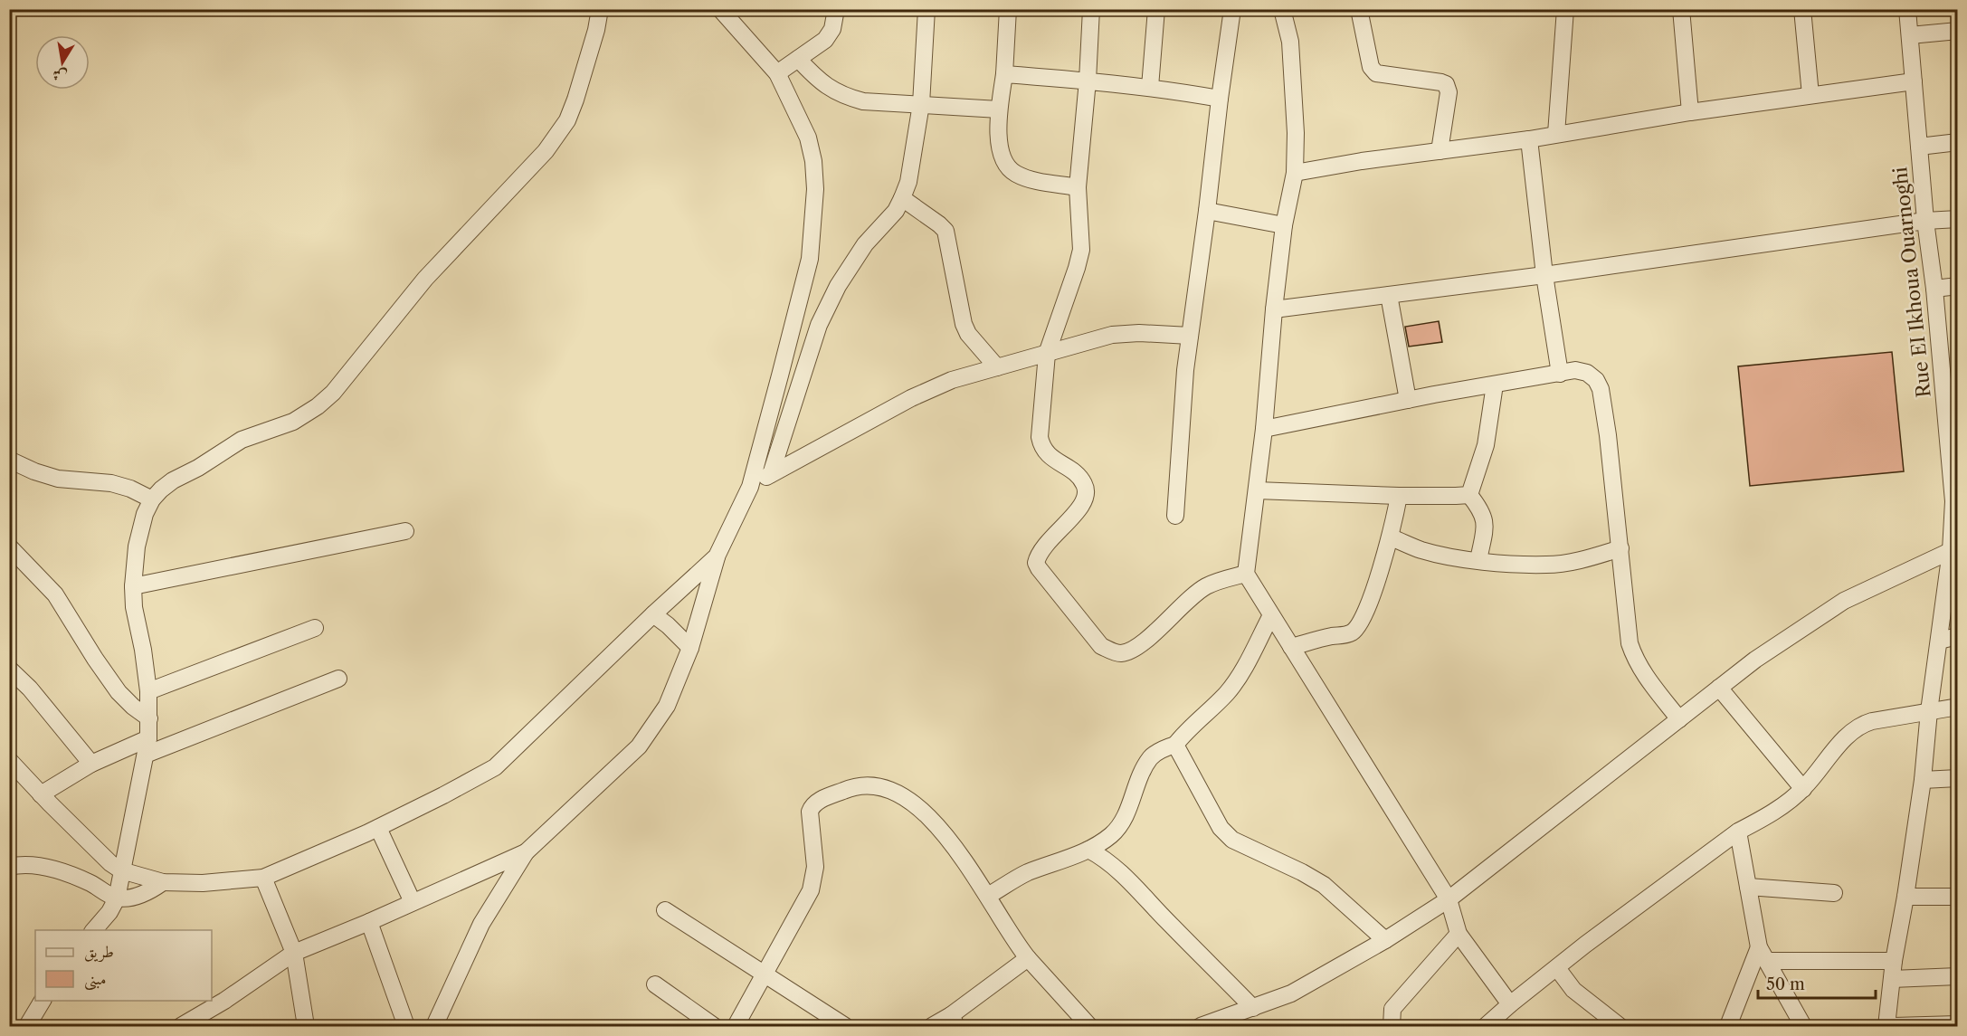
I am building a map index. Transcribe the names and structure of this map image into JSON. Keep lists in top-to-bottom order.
{
  "streets": {
    "street": ["Rue EI Ikhoua Ouarnoghi"]
  },
  "legend": ["طريق", "مبنى"],
  "scale_bar": "50 m",
  "north": "bottom"
}
